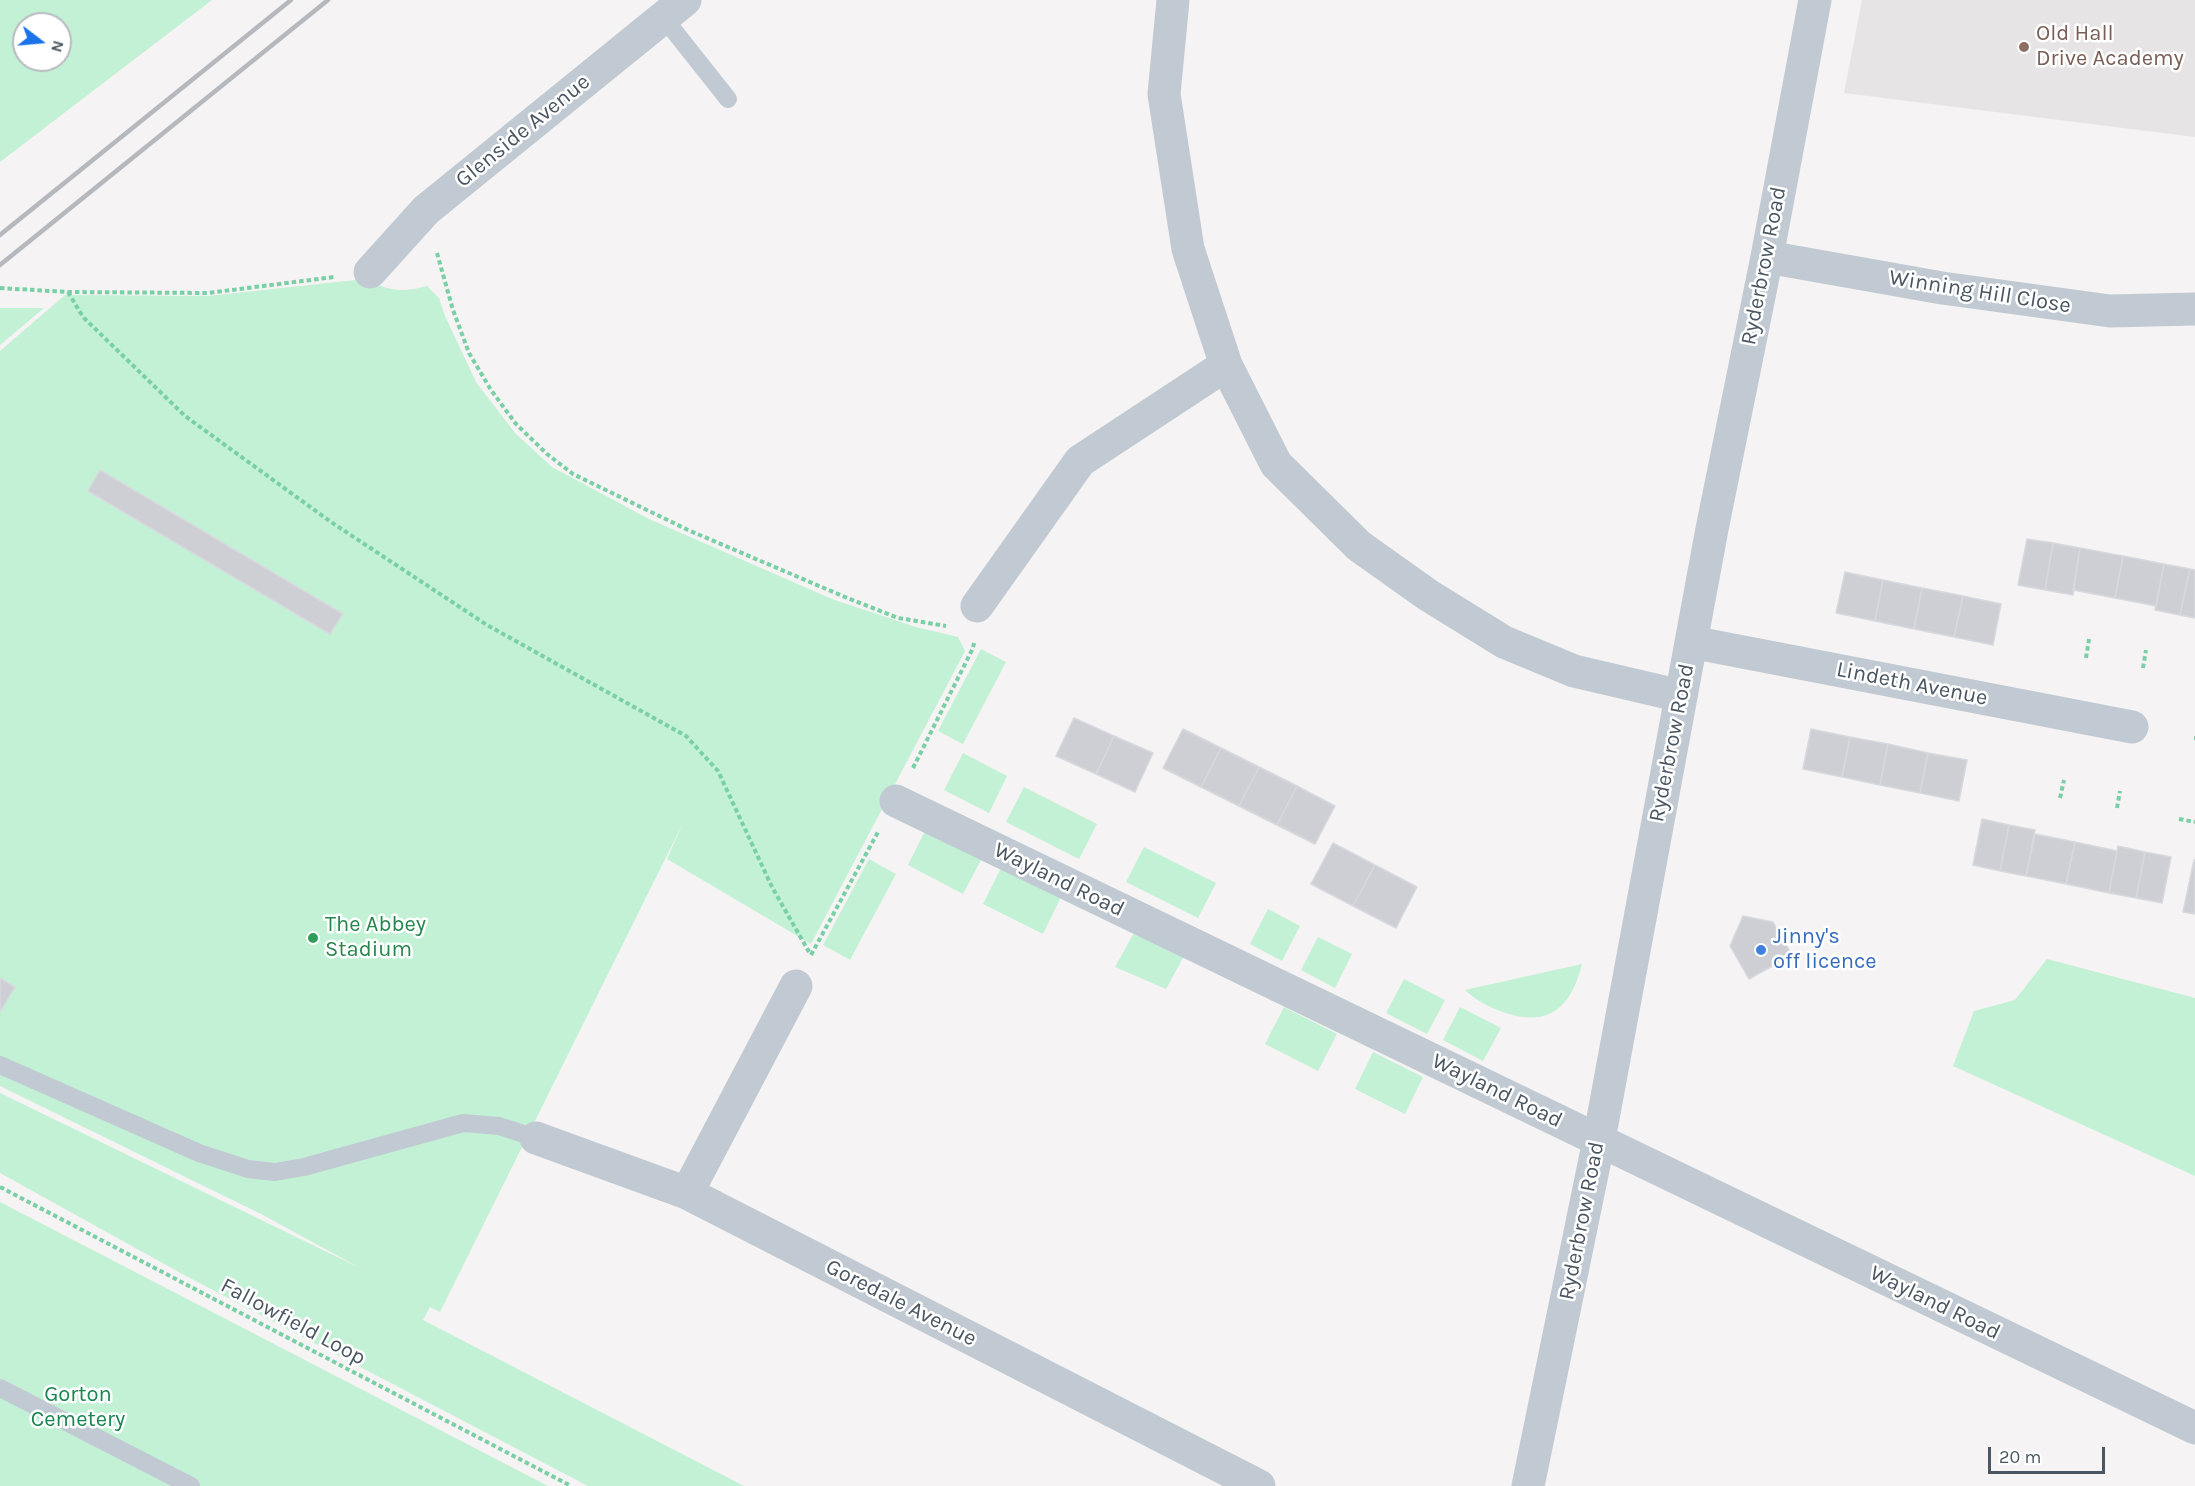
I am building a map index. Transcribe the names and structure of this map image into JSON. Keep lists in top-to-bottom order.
{
  "streets": {
    "street": [
      "Glenside Avenue",
      "Ryderbrow Road",
      "Winning Hill Close",
      "Lindeth Avenue",
      "Wayland Road",
      "Goredale Avenue"
    ],
    "path": ["Fallowfield Loop"]
  },
  "crossings": [
    ["Ryderbrow Road", "Winning Hill Close"],
    ["Ryderbrow Road", "Lindeth Avenue"],
    ["Ryderbrow Road", "Wayland Road"]
  ],
  "parks": ["Gorton Cemetery"],
  "places": ["Old Hall Drive Academy", "The Abbey Stadium", "Jinny's off licence"],
  "scale_bar": "20 m",
  "north": "right"
}
